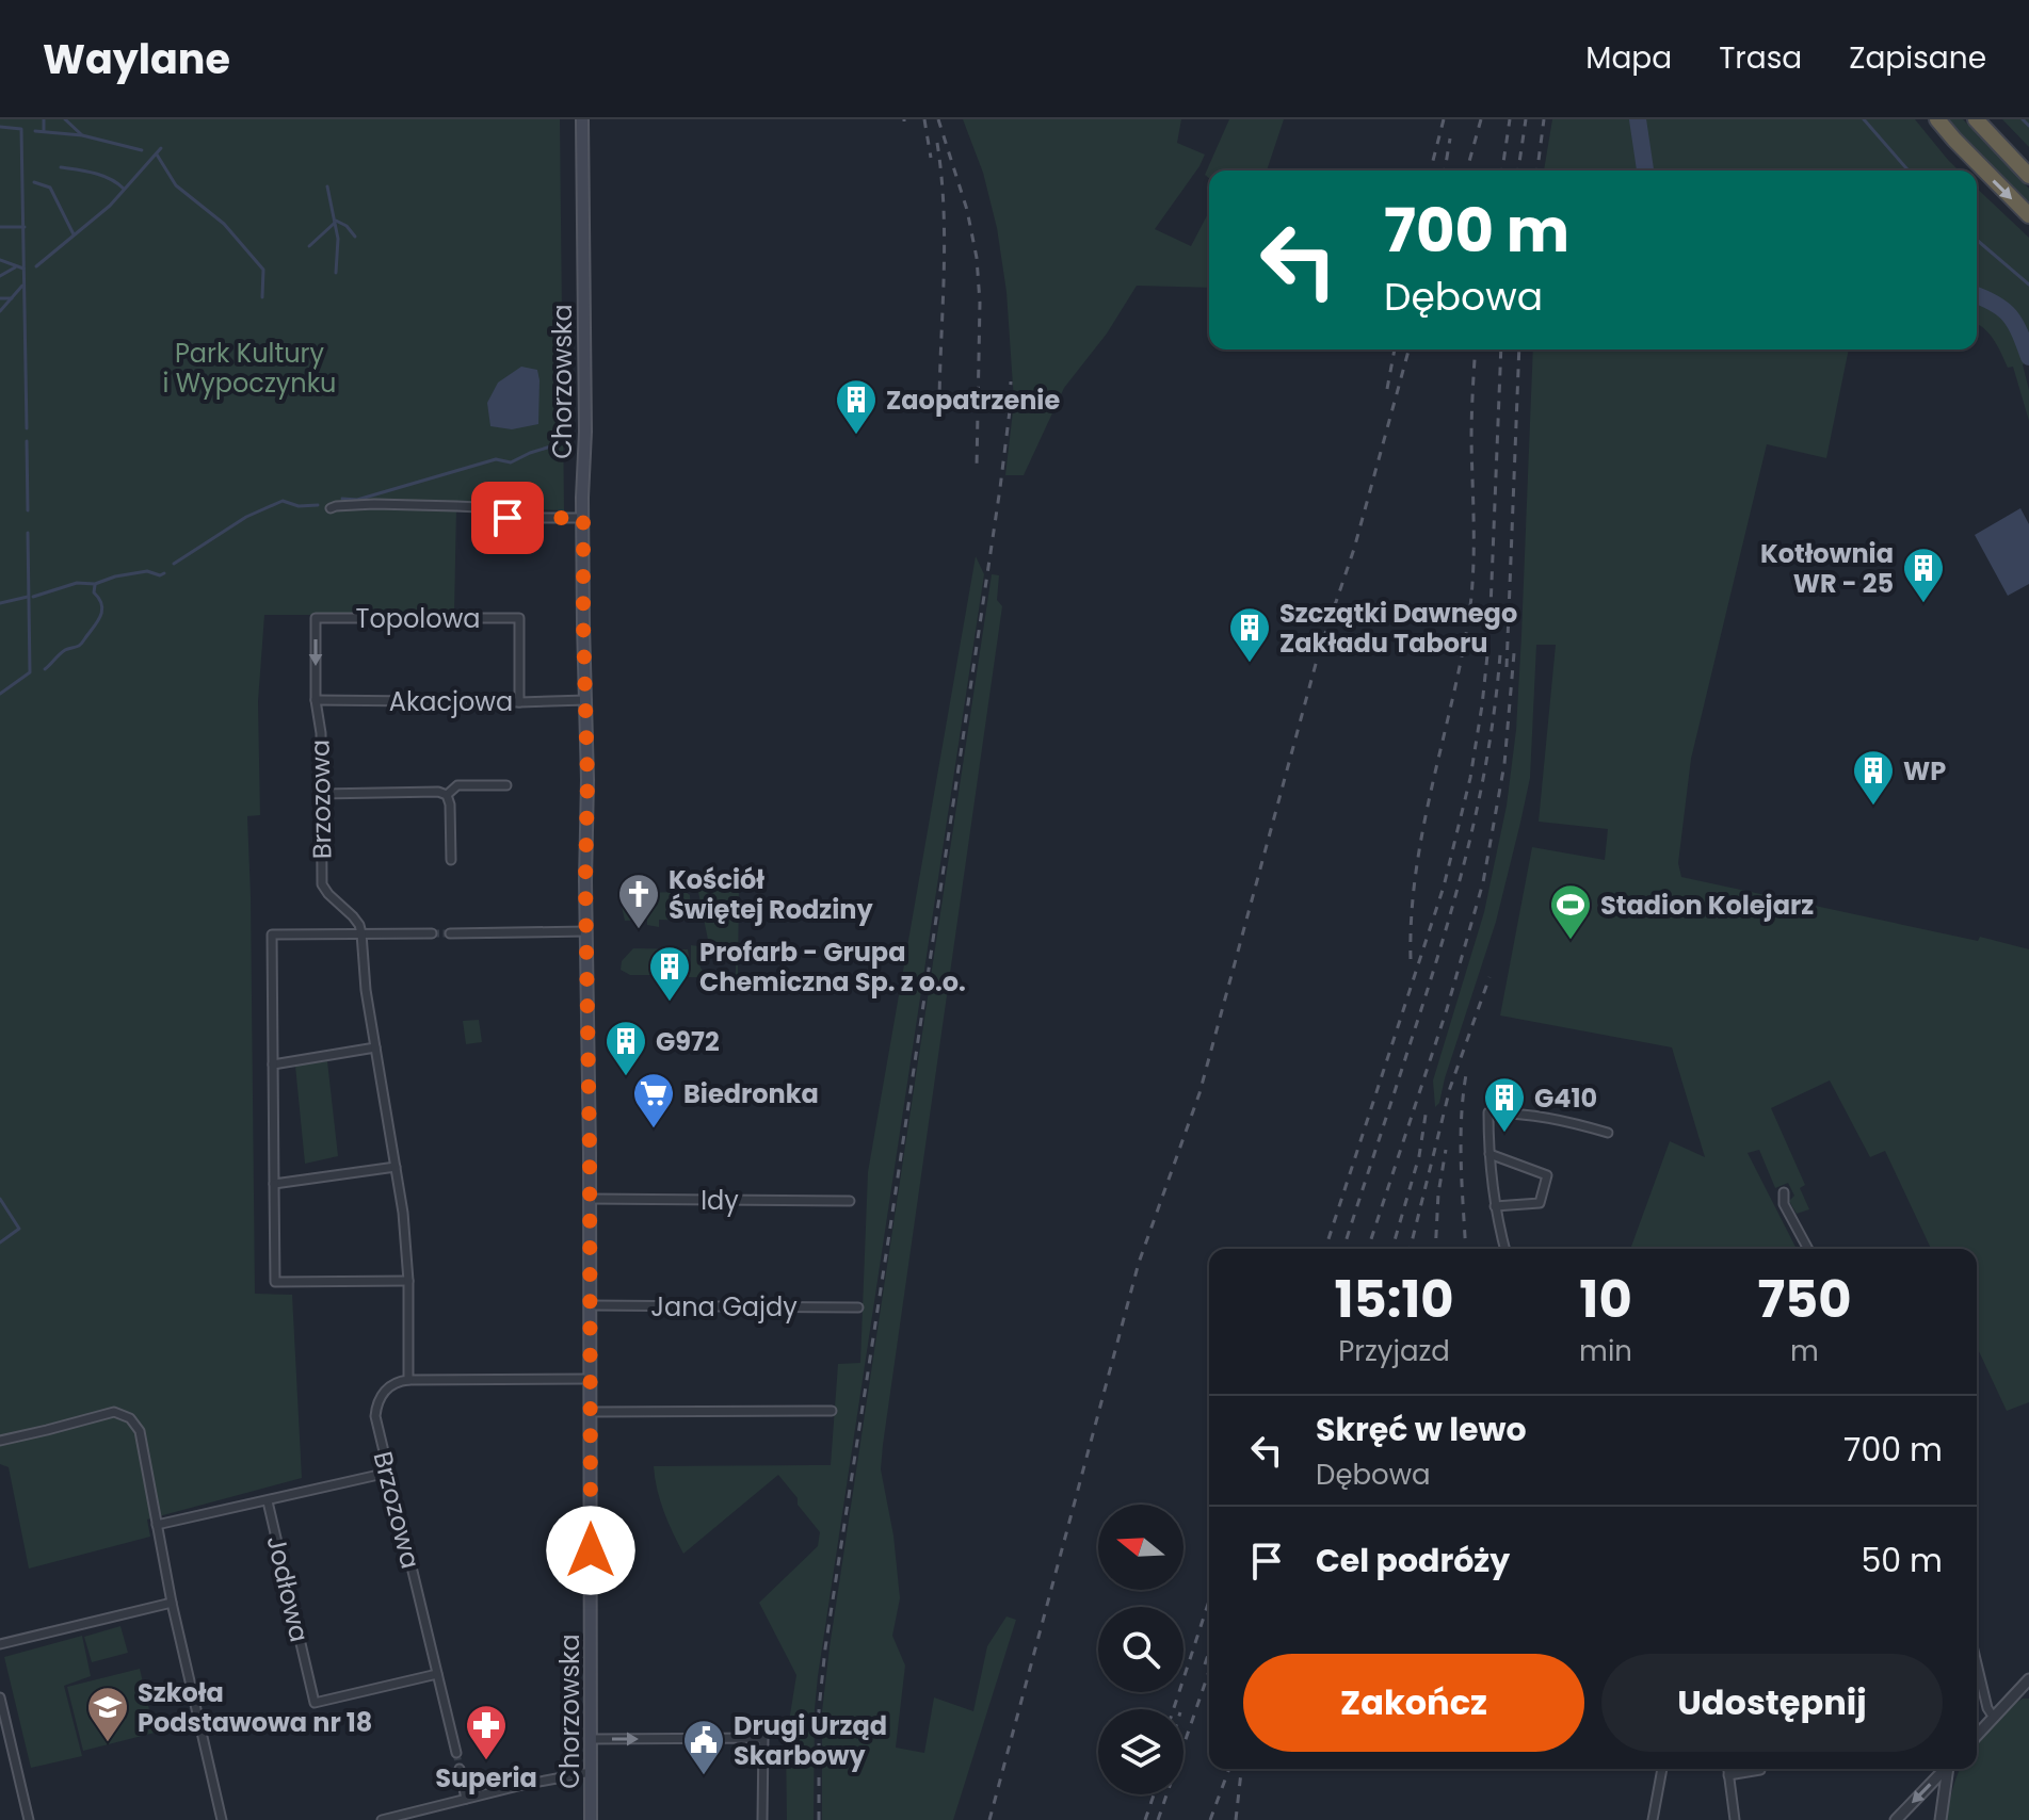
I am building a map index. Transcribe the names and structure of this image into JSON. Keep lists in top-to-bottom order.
{
  "streets": {
    "main road": ["Chorzowska"],
    "street": [
      "Topolowa",
      "Akacjowa",
      "Brzozowa",
      "Idy",
      "Jana Gajdy",
      "Jodłowa"
    ]
  },
  "crossings": [
    ["Chorzowska", "Akacjowa"],
    ["Chorzowska", "Idy"],
    ["Chorzowska", "Jana Gajdy"],
    ["Topolowa", "Akacjowa"],
    ["Topolowa", "Brzozowa"],
    ["Akacjowa", "Brzozowa"],
    ["Brzozowa", "Jodłowa"]
  ],
  "parks": ["Park Kultury i Wypoczynku"],
  "places": {
    "building": [
      "Zaopatrzenie",
      "Kotłownia WR - 25",
      "Szczątki Dawnego Zakładu Taboru",
      "WP",
      "Profarb - Grupa Chemiczna Sp. z o.o.",
      "G972",
      "G410"
    ],
    "church": ["Kościół Świętej Rodziny"],
    "sports": ["Stadion Kolejarz"],
    "supermarket": ["Biedronka"],
    "school or university": ["Szkoła Podstawowa nr 18"],
    "pharmacy": ["Superia"],
    "public building": ["Drugi Urząd Skarbowy"]
  },
  "north": "left",
  "page": {
    "header": "Waylane",
    "nav": ["Mapa", "Trasa", "Zapisane"],
    "turn": ["700 m", "Dębowa"],
    "eta": [
      "15:10",
      "Przyjazd",
      "10",
      "min",
      "750",
      "m"
    ],
    "list": [
      {
        "name": "Skręć w lewo",
        "note": "Dębowa",
        "value": "700 m"
      },
      {
        "name": "Cel podróży",
        "value": "50 m"
      }
    ],
    "buttons": ["Zakończ", "Udostępnij"]
  }
}
